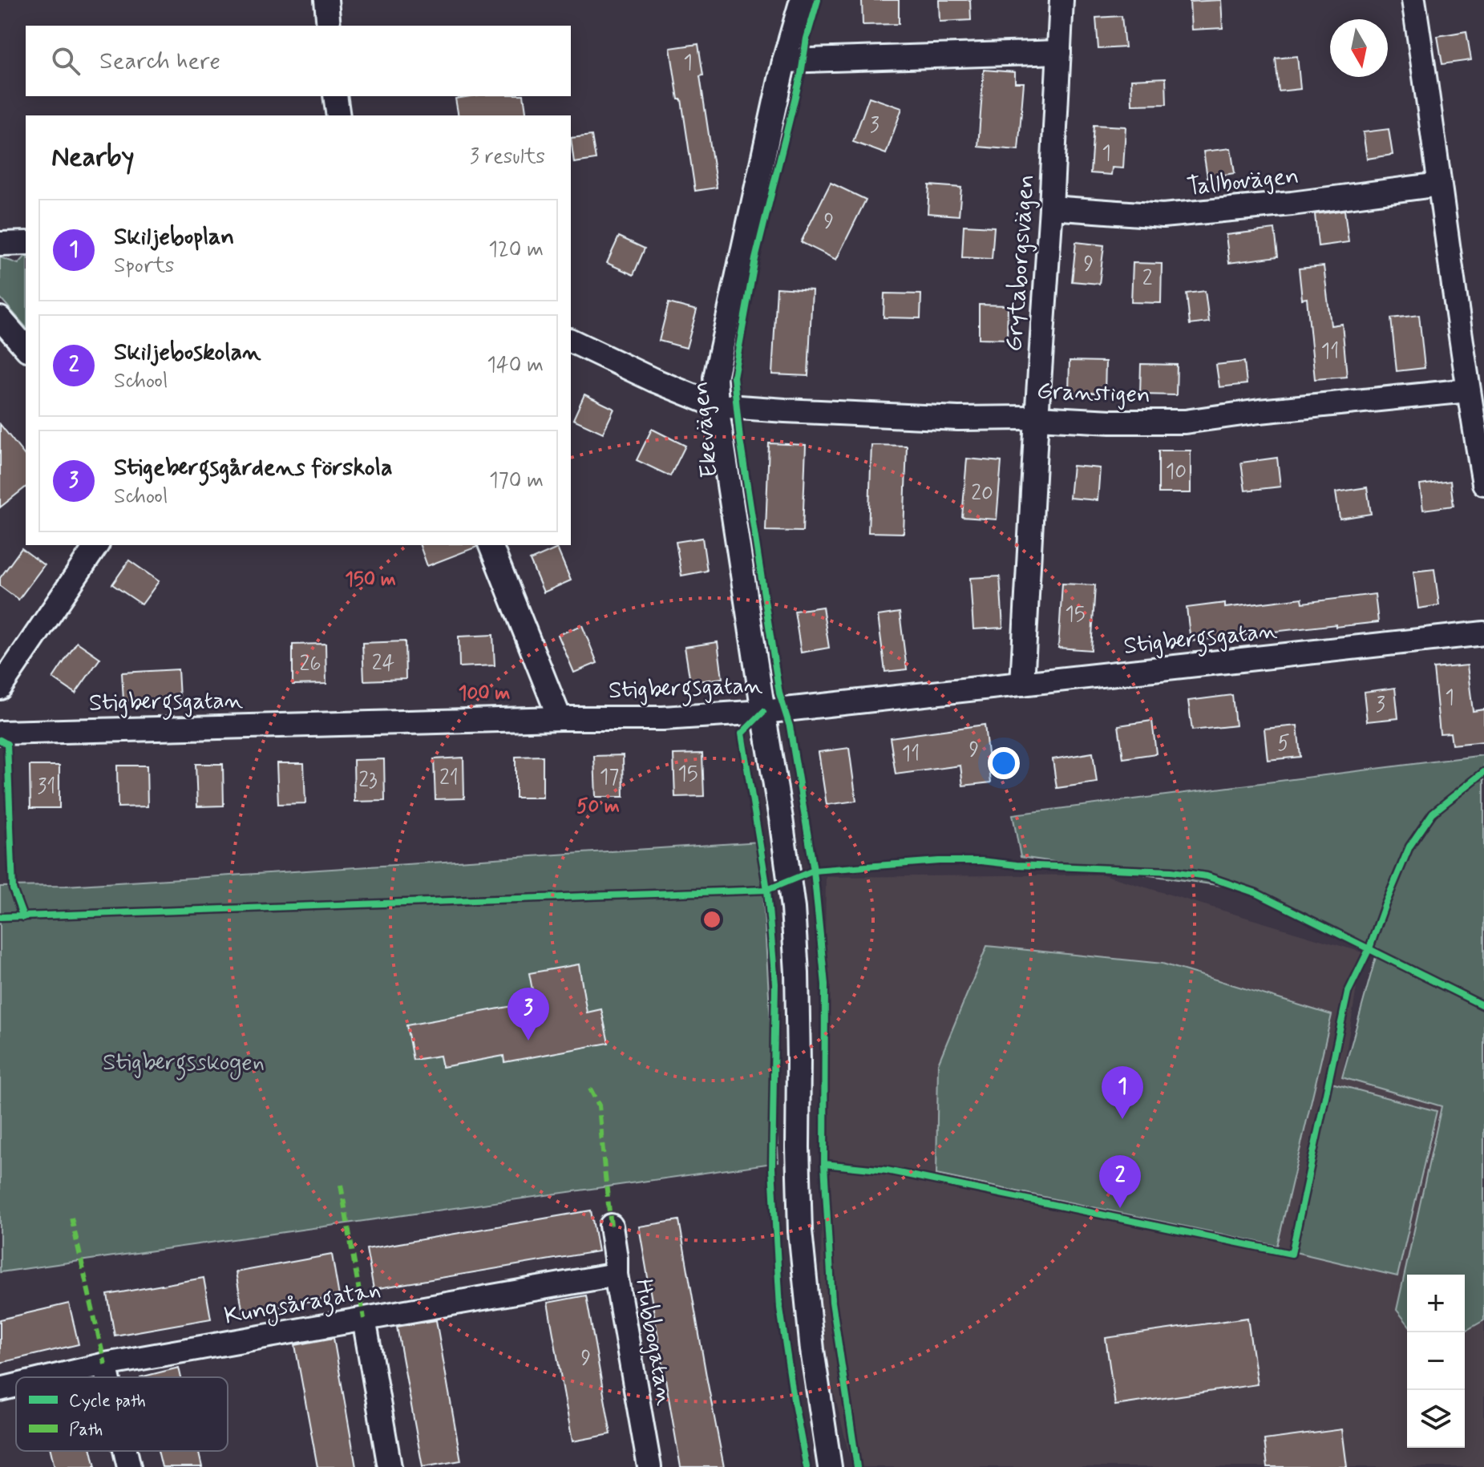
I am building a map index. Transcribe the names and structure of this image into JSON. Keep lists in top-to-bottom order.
{
  "streets": {
    "street": [
      "Tallbovägen",
      "Grytaborgsvägen",
      "Granstigen",
      "Ekevägen",
      "Stigbergsgatan",
      "Kungsåragatan",
      "Hubbogatan"
    ]
  },
  "crossings": [
    ["Tallbovägen", "Grytaborgsvägen"],
    ["Grytaborgsvägen", "Granstigen"],
    ["Grytaborgsvägen", "Stigbergsgatan"],
    ["Granstigen", "Ekevägen"],
    ["Ekevägen", "Stigbergsgatan"],
    ["Kungsåragatan", "Hubbogatan"]
  ],
  "parks": ["Stigbergsskogen"],
  "house_numbers": [
    "1",
    "3",
    "1",
    "9",
    "9",
    "2",
    "11",
    "10",
    "20",
    "15",
    "24",
    "26",
    "1",
    "3",
    "5",
    "9",
    "11",
    "15",
    "17",
    "21",
    "23",
    "31",
    "9"
  ],
  "legend": ["Cycle path", "Path"],
  "north": "bottom",
  "page": {
    "search": "Search here",
    "heading": ["Nearby", "3 results"],
    "list": [
      {
        "mark": "1",
        "name": "Skiljeboplan",
        "note": "Sports",
        "value": "120 m"
      },
      {
        "mark": "2",
        "name": "Skiljeboskolan",
        "note": "School",
        "value": "140 m"
      },
      {
        "mark": "3",
        "name": "Stigebergsgårdens förskola",
        "note": "School",
        "value": "170 m"
      }
    ],
    "pins": ["3", "1", "2"],
    "map_buttons": ["+", "−"]
  },
  "rings": ["150 m", "100 m", "50 m"]
}
